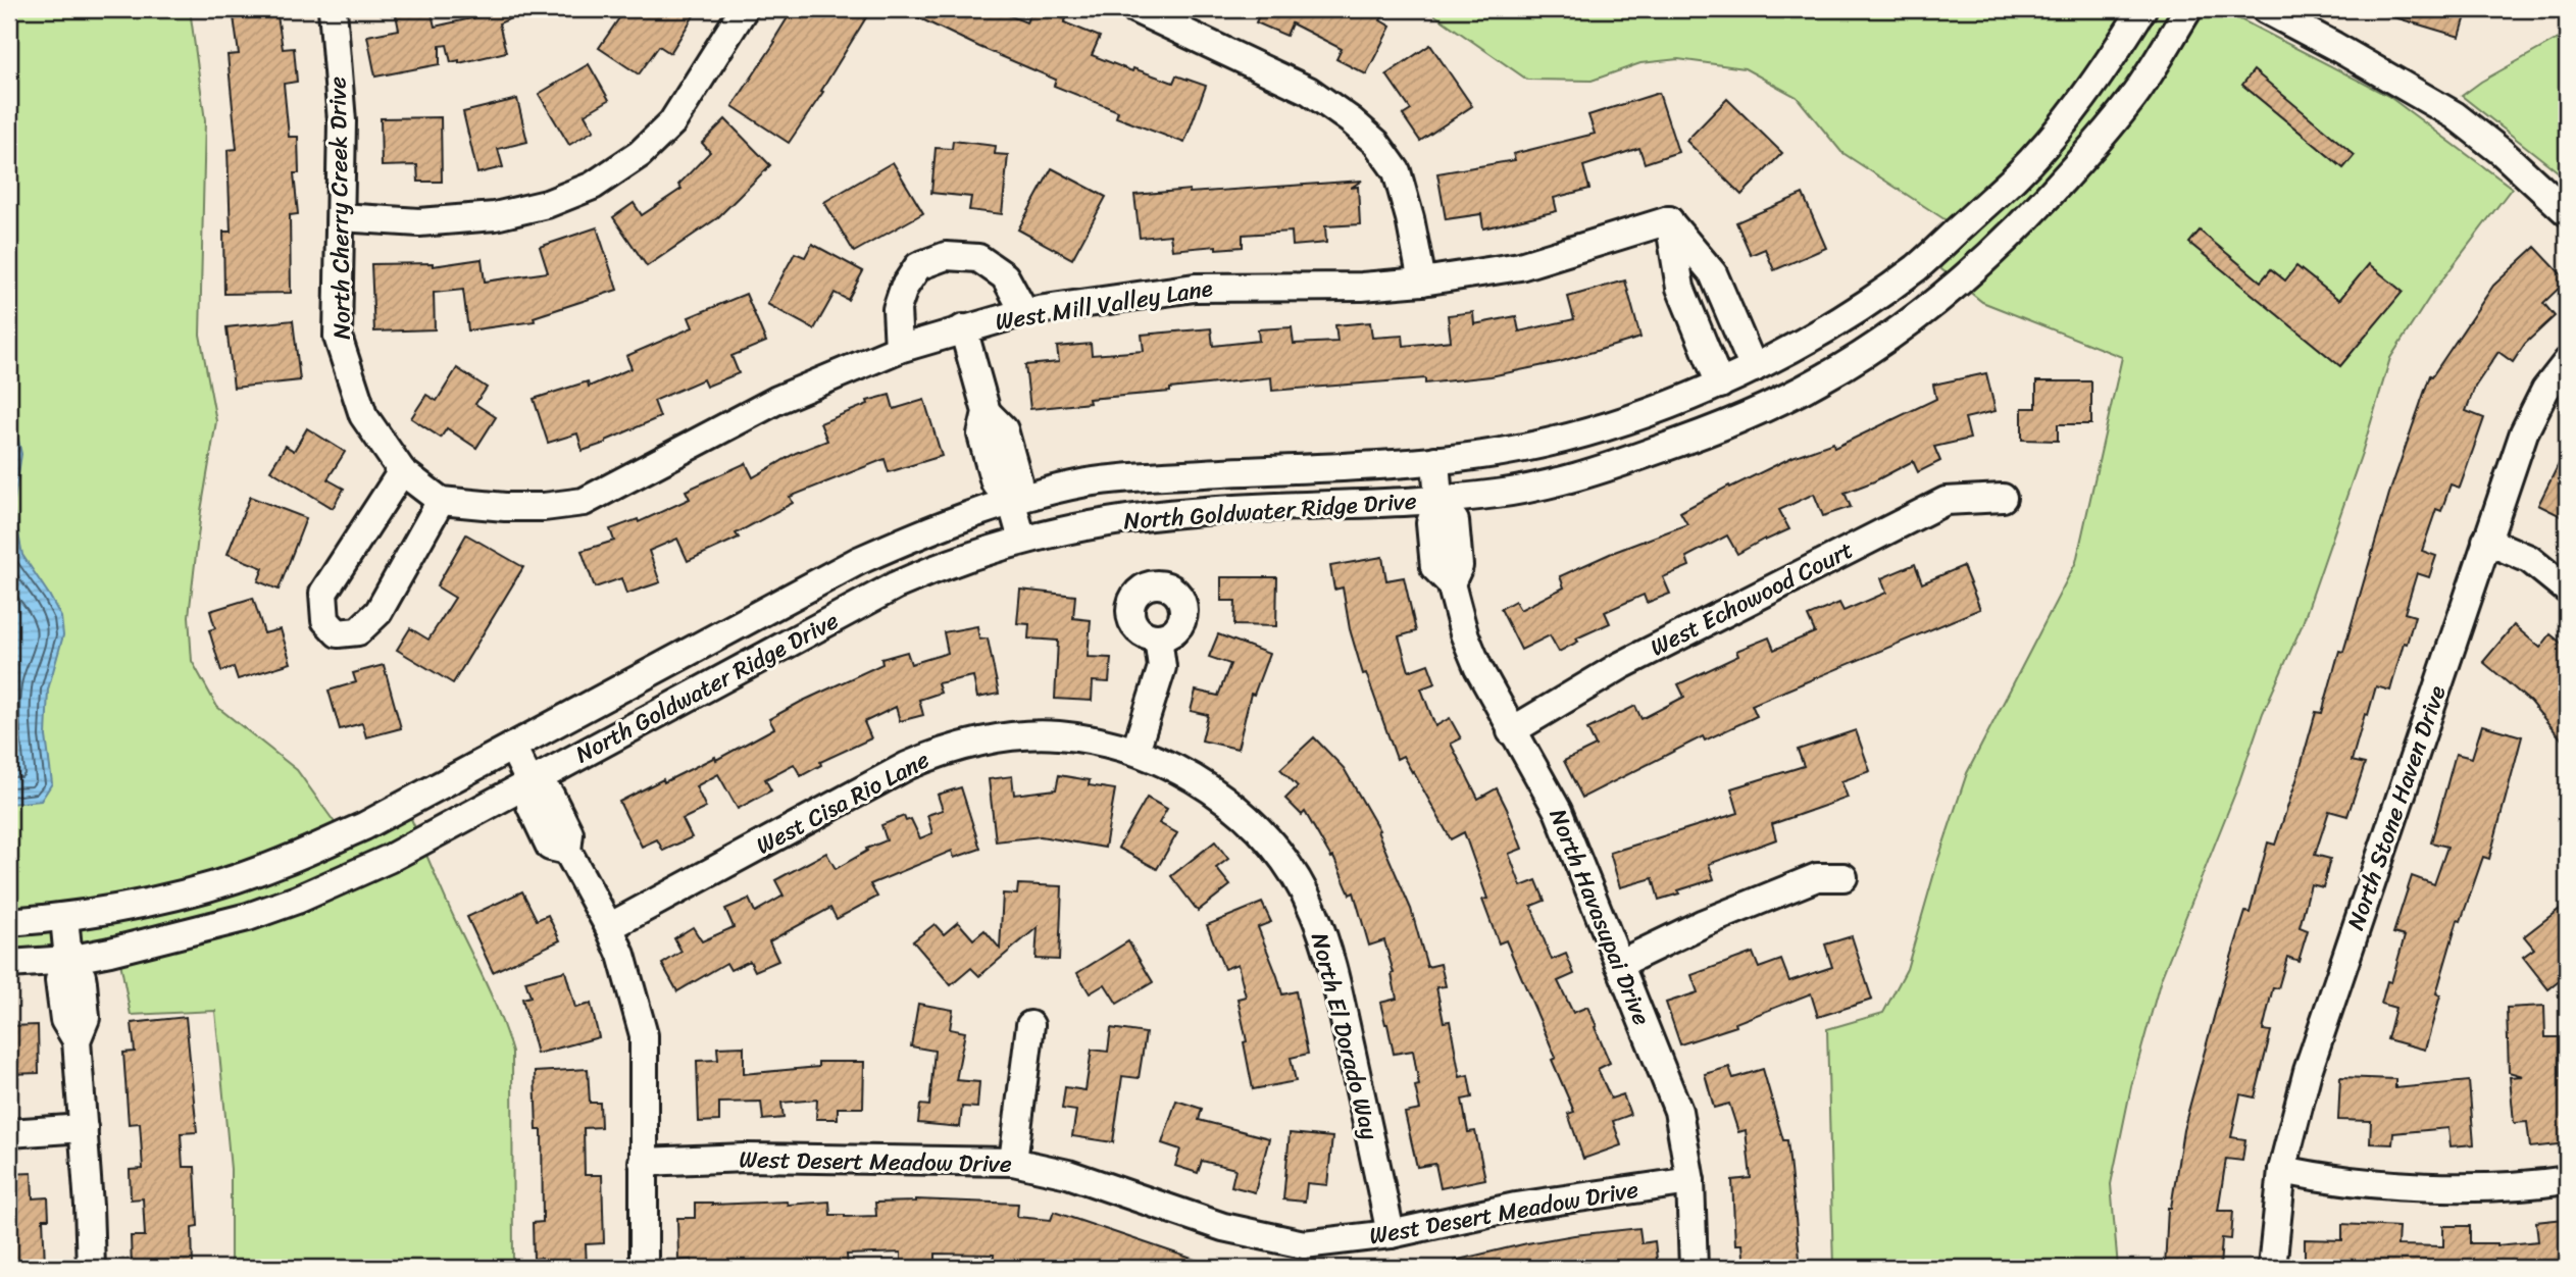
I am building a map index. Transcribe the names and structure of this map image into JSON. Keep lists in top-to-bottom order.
{
  "streets": {
    "street": [
      "North Cherry Creek Drive",
      "West Mill Valley Lane",
      "North Goldwater Ridge Drive",
      "West Echowood Court",
      "West Cisa Rio Lane",
      "North Stone Haven Drive",
      "North Havasupai Drive",
      "North El Dorado Way",
      "West Desert Meadow Drive"
    ]
  },
  "crossings": [
    ["North Cherry Creek Drive", "West Mill Valley Lane"],
    ["North Goldwater Ridge Drive", "North Havasupai Drive"],
    ["West Echowood Court", "North Havasupai Drive"],
    ["West Cisa Rio Lane", "North El Dorado Way"],
    ["North Havasupai Drive", "West Desert Meadow Drive"],
    ["North El Dorado Way", "West Desert Meadow Drive"]
  ]
}
